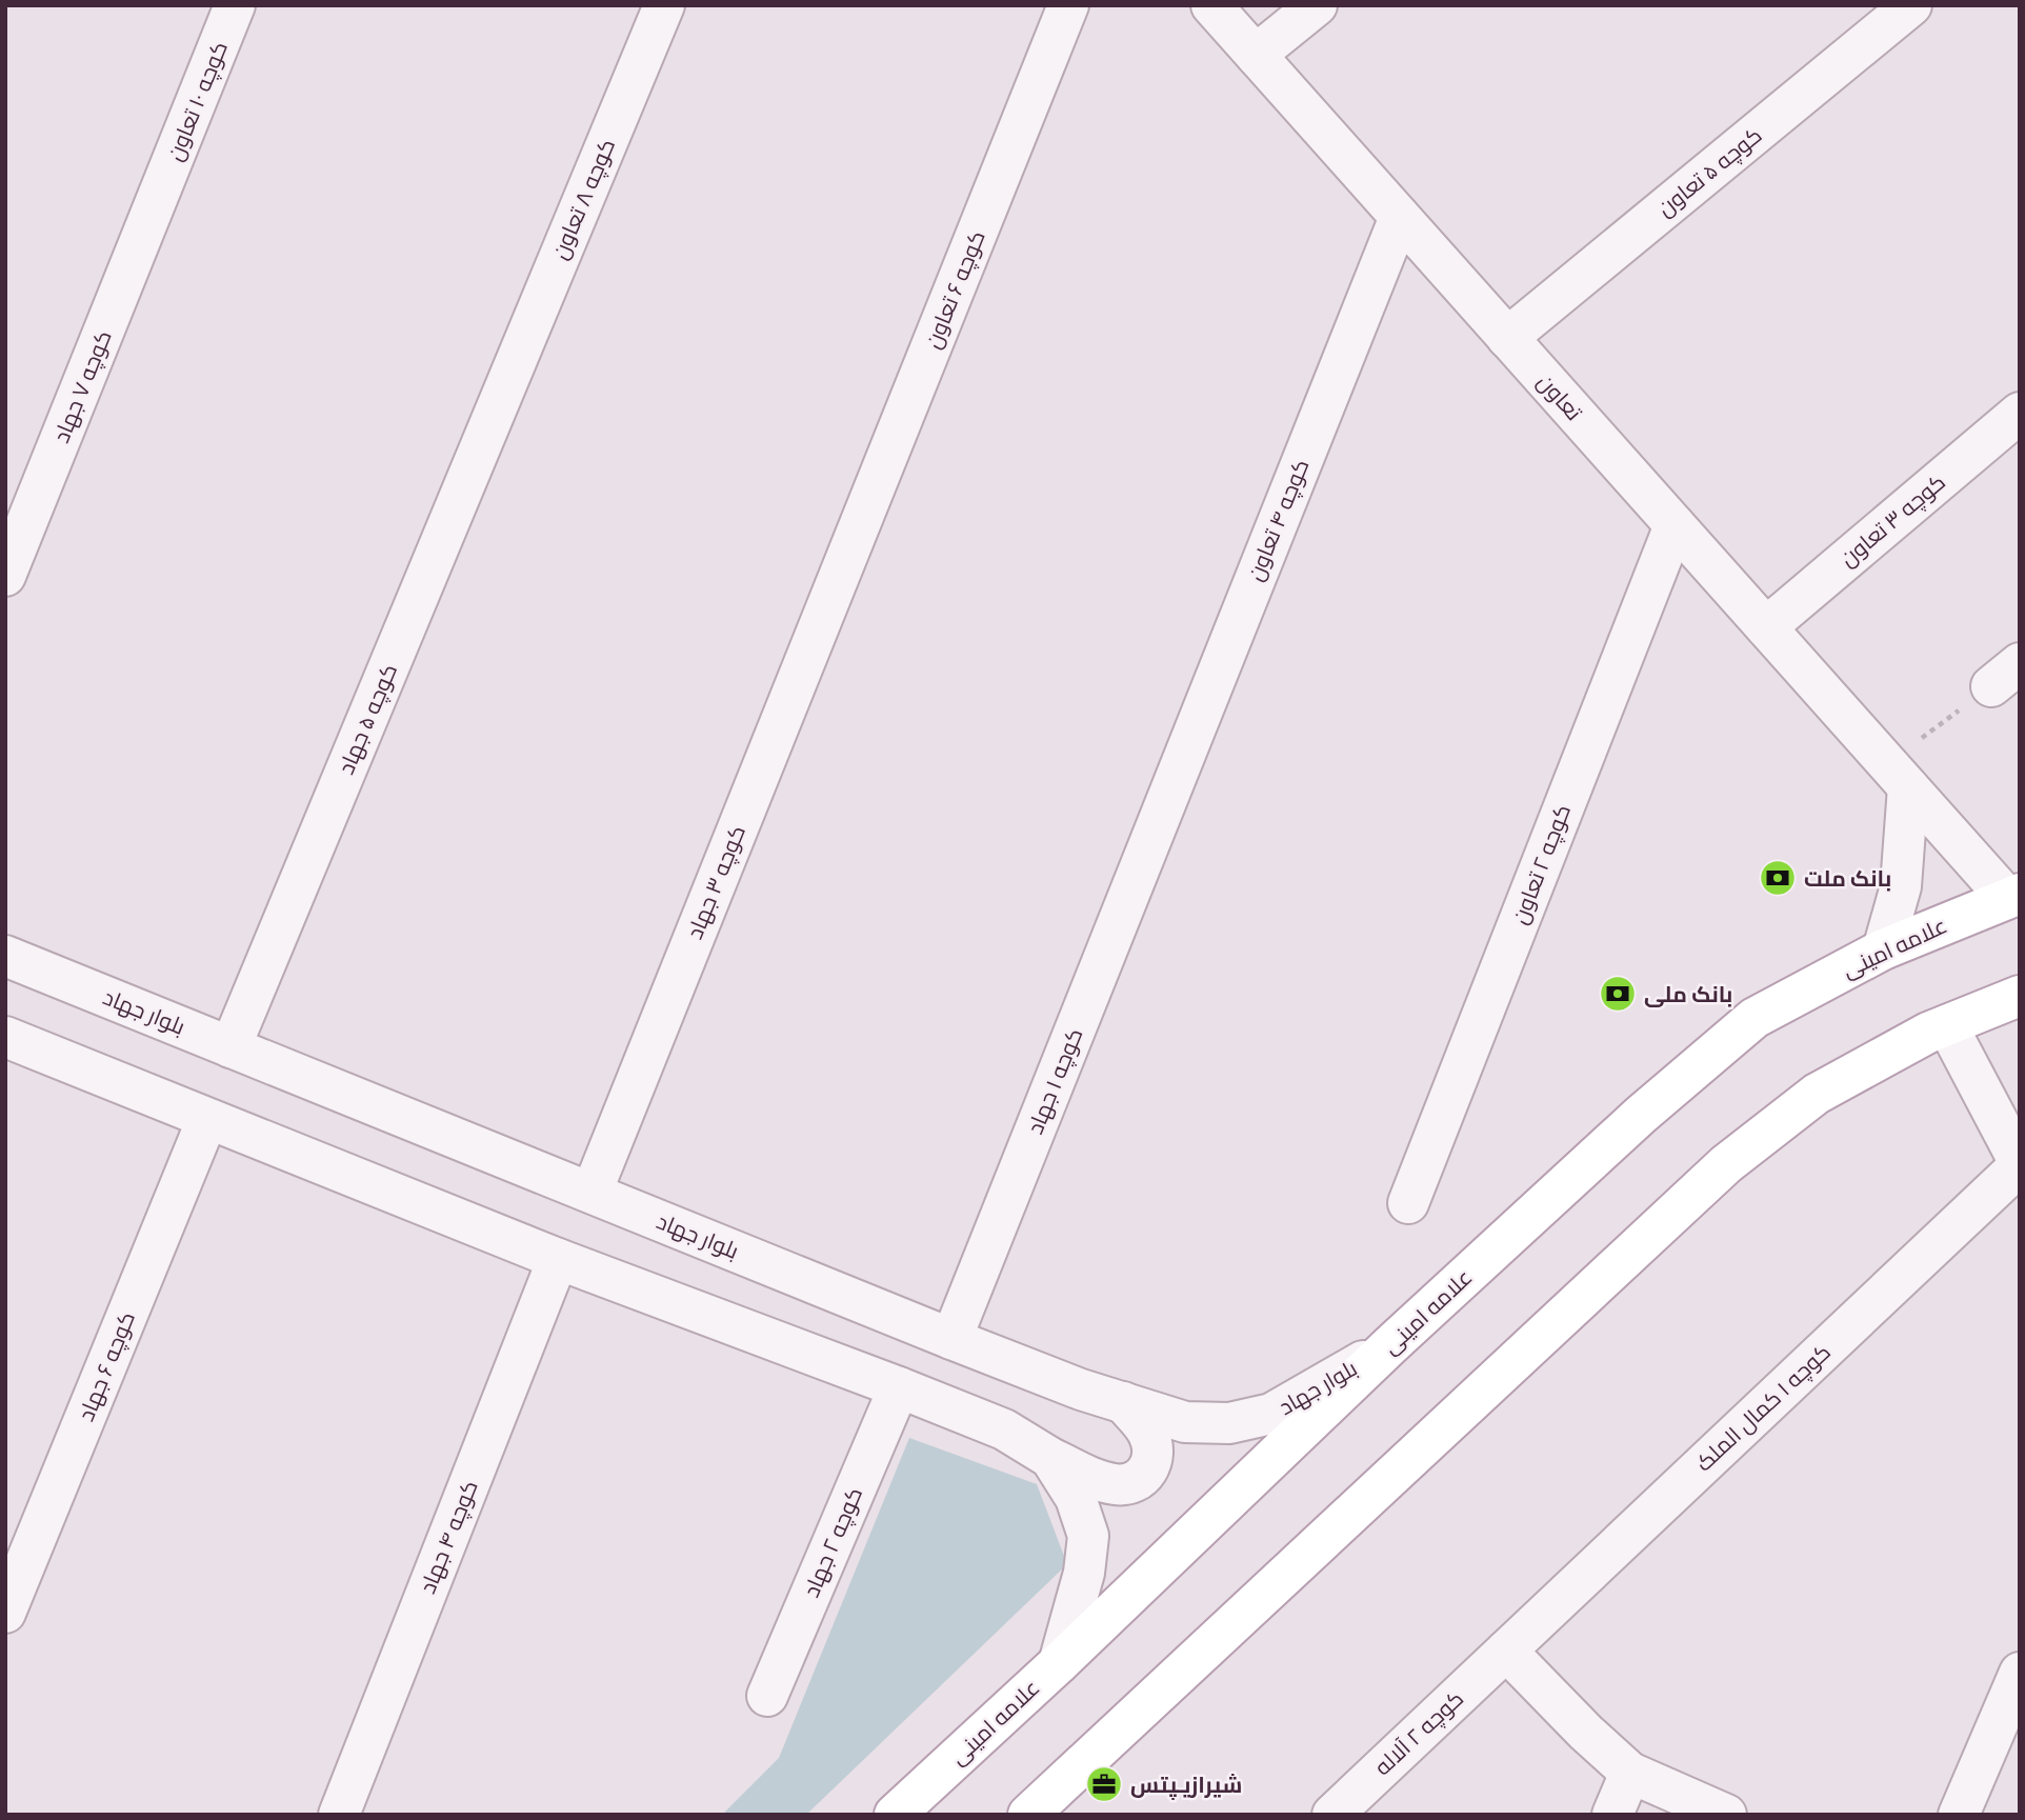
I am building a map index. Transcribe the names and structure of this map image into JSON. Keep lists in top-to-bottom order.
{
  "streets": {
    "main road": ["علامه امینی"],
    "street": [
      "کوچه ۱۰ تعاون",
      "کوچه ۵ تعاون",
      "کوچه ۸ تعاون",
      "کوچه ۶ تعاون",
      "کوچه ۷ جهاد",
      "تعاون",
      "کوچه ۴ تعاون",
      "کوچه ۳ تعاون",
      "کوچه ۵ جهاد",
      "کوچه ۲ تعاون",
      "کوچه ۳ جهاد",
      "بلوار جهاد",
      "کوچه ۱ جهاد",
      "کوچه ۶ جهاد",
      "کوچه ۱ کمال الملک",
      "کوچه ۴ جهاد",
      "کوچه ۲ جهاد",
      "کوچه ۲ آلاله"
    ]
  },
  "crossings": [
    ["کوچه ۱۰ تعاون", "کوچه ۷ جهاد"],
    ["کوچه ۵ تعاون", "تعاون"],
    ["کوچه ۸ تعاون", "کوچه ۵ جهاد"],
    ["کوچه ۶ تعاون", "کوچه ۳ جهاد"],
    ["تعاون", "کوچه ۴ تعاون"],
    ["تعاون", "کوچه ۳ تعاون"],
    ["تعاون", "کوچه ۲ تعاون"],
    ["تعاون", "علامه امینی"],
    ["کوچه ۴ تعاون", "کوچه ۱ جهاد"],
    ["کوچه ۵ جهاد", "بلوار جهاد"],
    ["کوچه ۳ جهاد", "بلوار جهاد"],
    ["علامه امینی", "بلوار جهاد"],
    ["بلوار جهاد", "کوچه ۱ جهاد"],
    ["کوچه ۱ کمال الملک", "کوچه ۲ آلاله"]
  ],
  "places": {
    "bank": ["بانک ملت", "بانک ملی"],
    "office": ["شیرازیـپتس"]
  }
}
